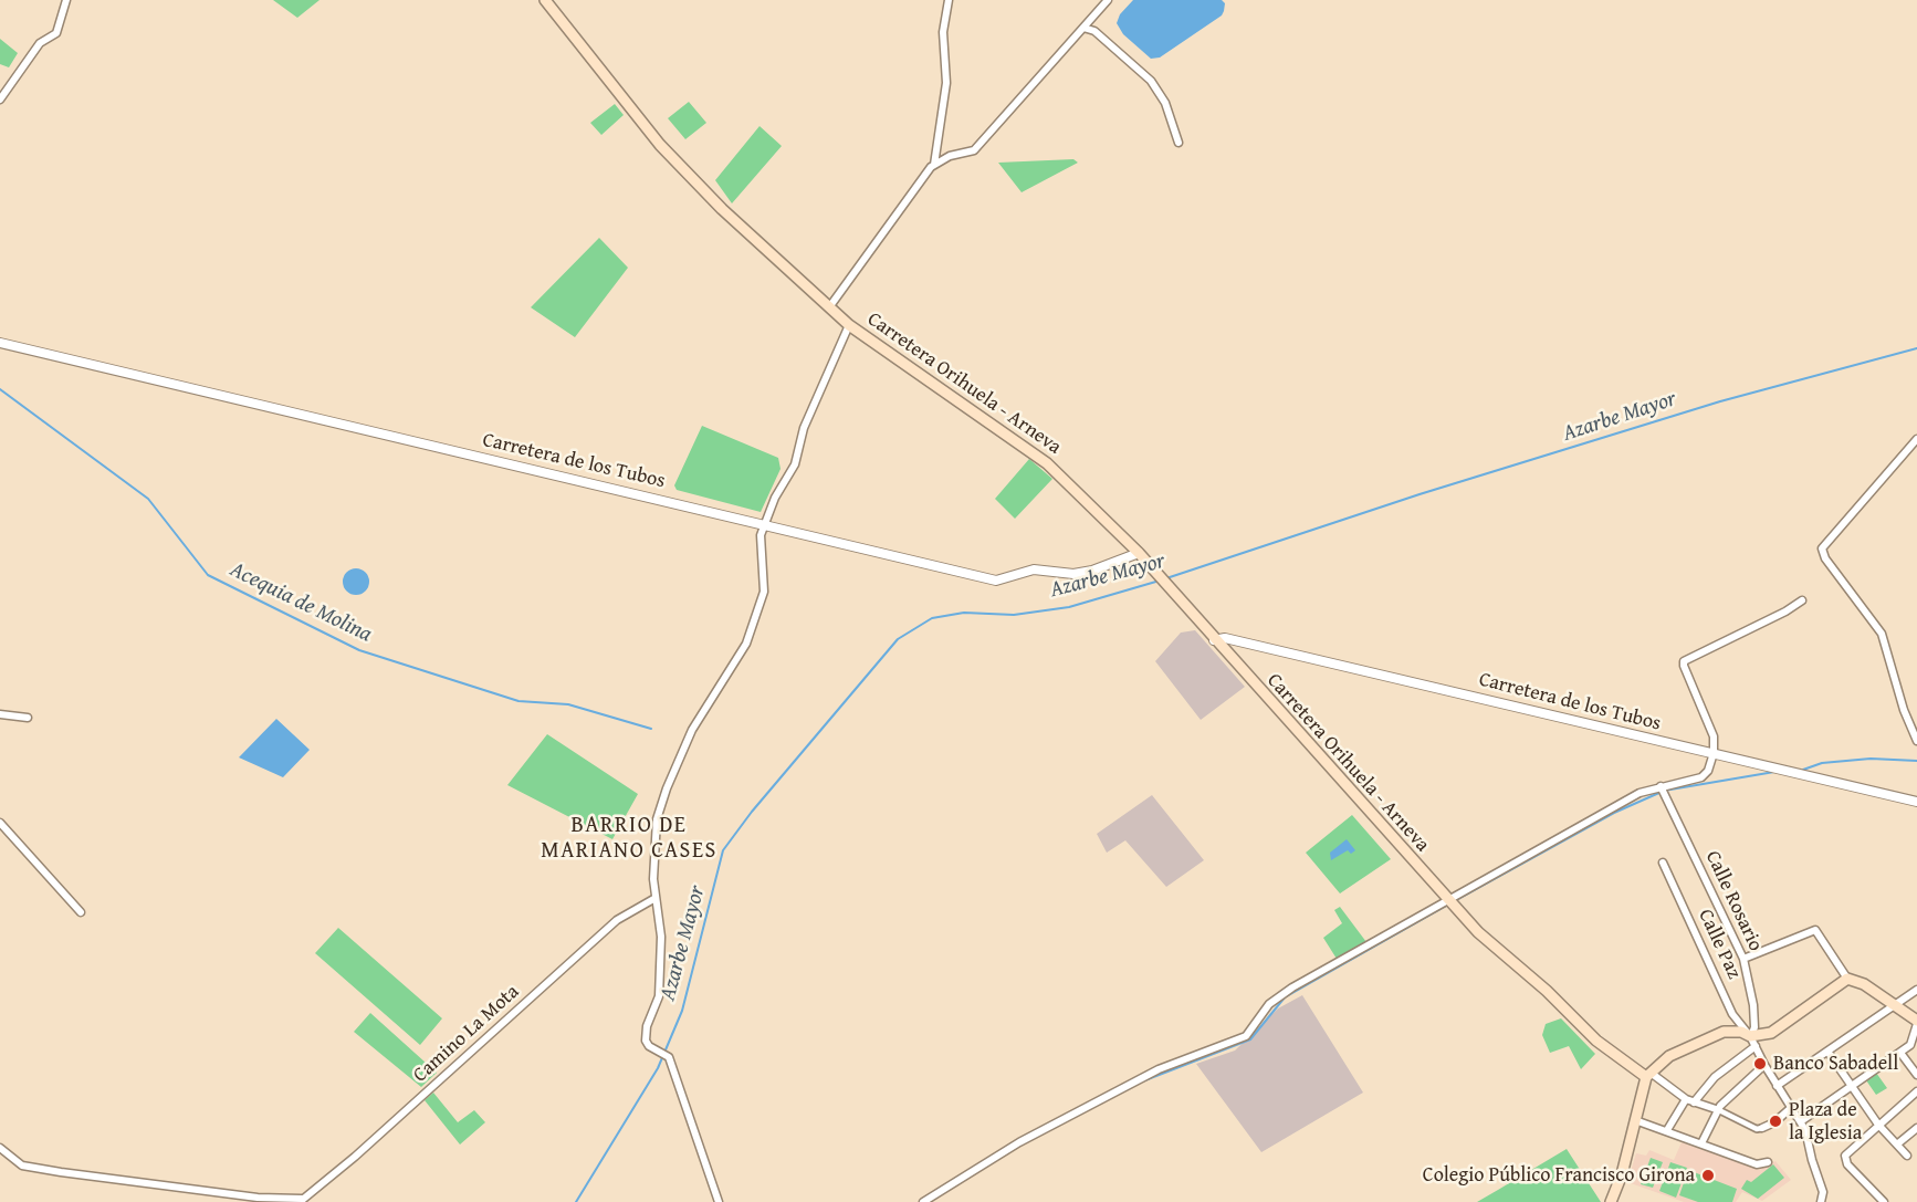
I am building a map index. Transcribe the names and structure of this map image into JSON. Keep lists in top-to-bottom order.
{
  "streets": {
    "main road": ["Carretera Orihuela - Arneva"],
    "street": [
      "Carretera de los Tubos",
      "Calle Rosario",
      "Calle Paz",
      "Camino La Mota"
    ]
  },
  "crossings": [
    ["Carretera Orihuela - Arneva", "Carretera de los Tubos"],
    ["Calle Rosario", "Calle Paz"]
  ],
  "districts": ["BARRIO DE MARIANO CASES"],
  "water": ["Azarbe Mayor", "Acequia de Molina"],
  "places": ["Banco Sabadell", "Plaza de la Iglesia", "Colegio Público Francisco Girona"]
}
